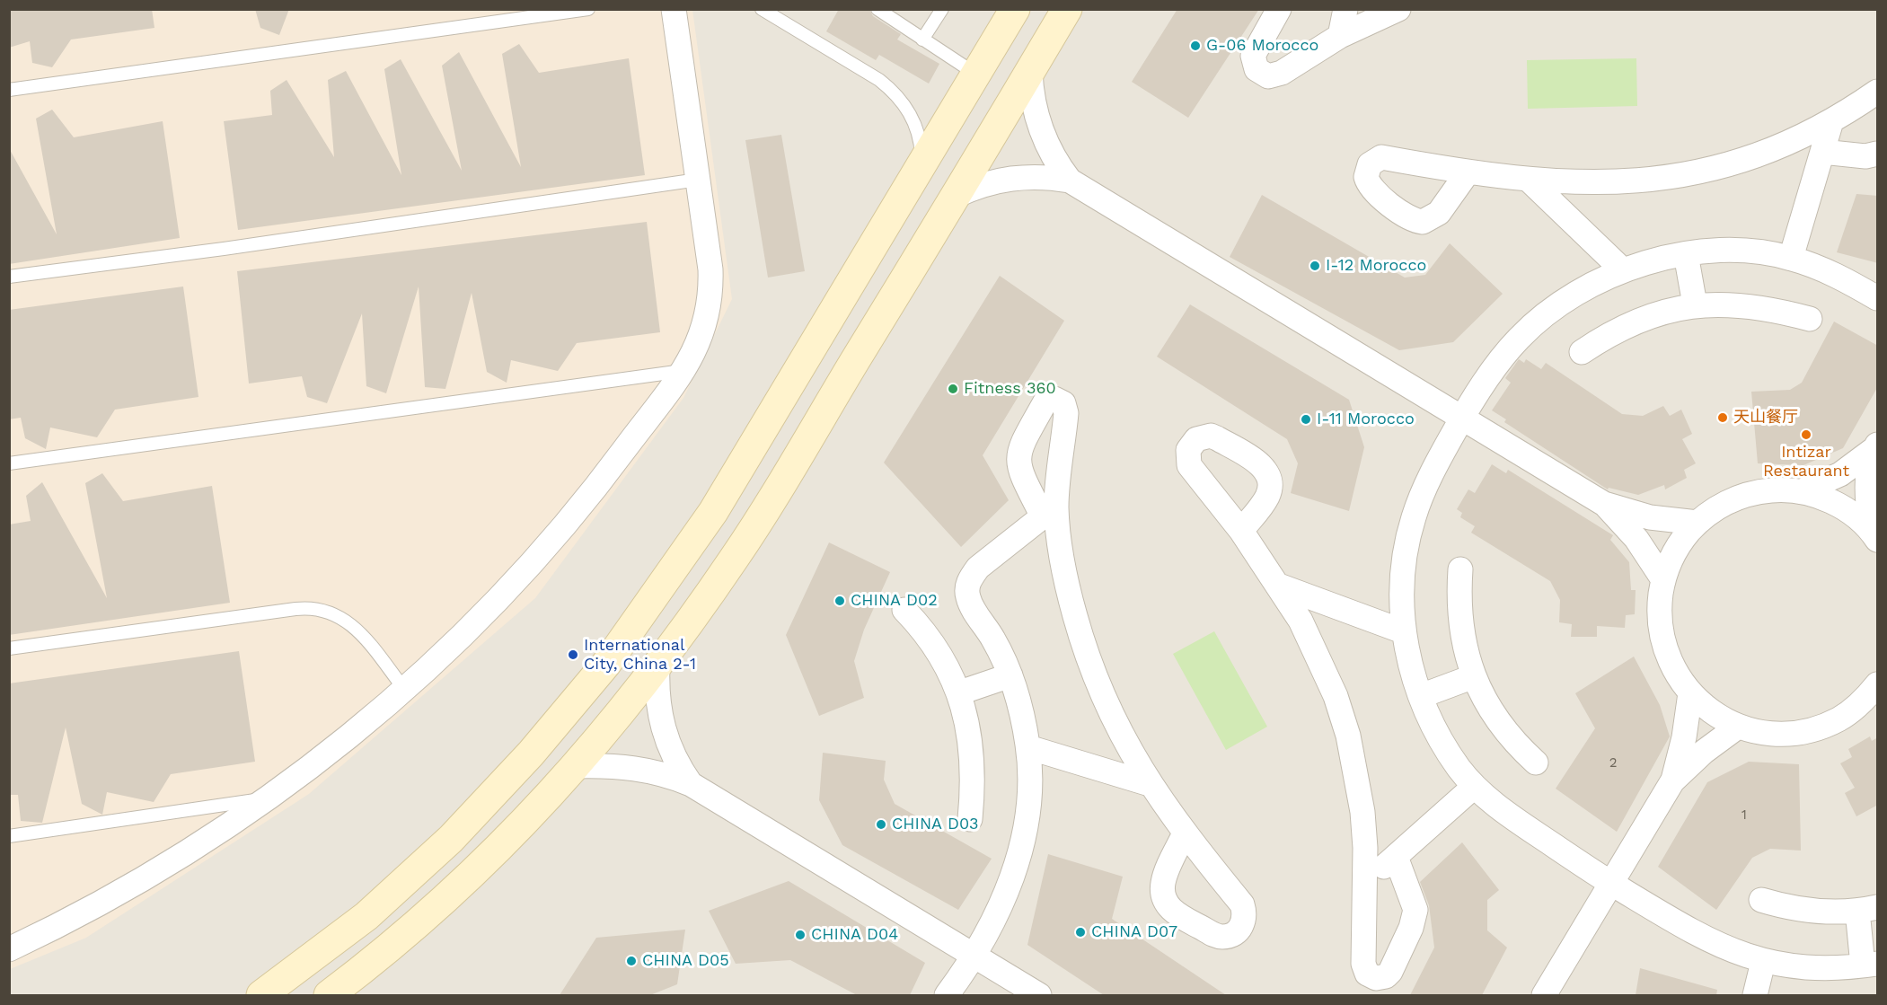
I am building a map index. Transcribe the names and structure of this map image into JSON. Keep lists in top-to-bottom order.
{
  "places": [
    "G-06 Morocco",
    "I-12 Morocco",
    "Fitness 360",
    "天山餐厅",
    "I-11 Morocco",
    "Intizar Restaurant",
    "CHINA D02",
    "International City, China 2-1",
    "CHINA D03",
    "CHINA D07",
    "CHINA D04",
    "CHINA D05"
  ],
  "house_numbers": ["2", "1"]
}
